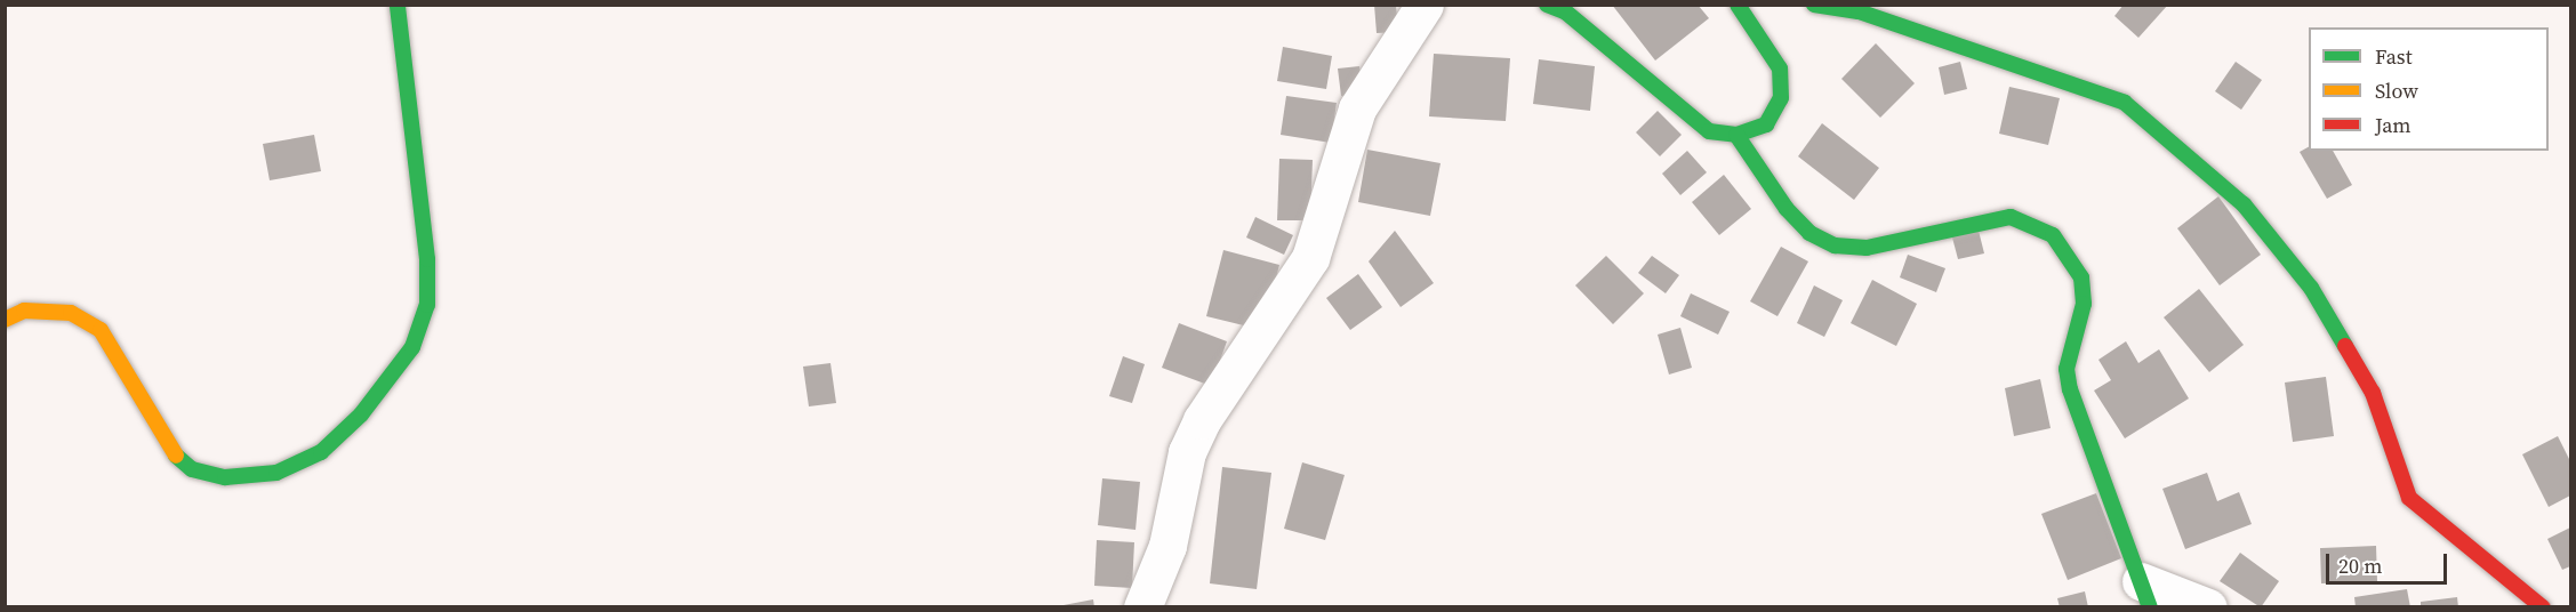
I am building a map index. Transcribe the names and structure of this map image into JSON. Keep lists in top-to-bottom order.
{
  "legend": ["Fast", "Slow", "Jam"],
  "scale_bar": "20 m"
}
